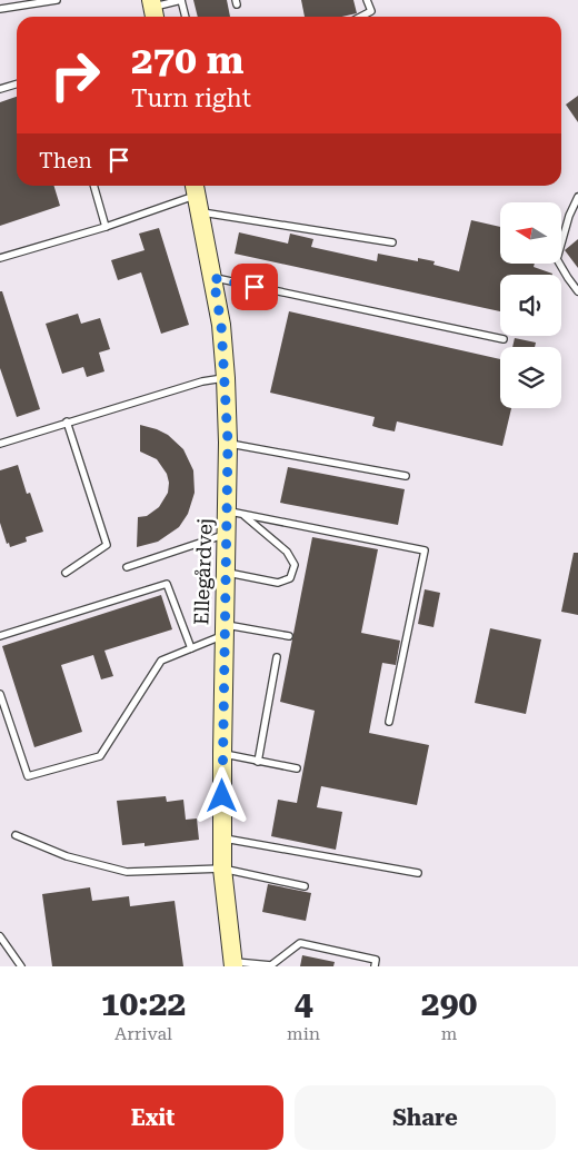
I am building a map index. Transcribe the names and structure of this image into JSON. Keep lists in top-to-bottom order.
{
  "streets": {
    "street": ["Ellegårdvej"]
  },
  "north": "left",
  "page": {
    "turn": ["270 m", "Turn right"],
    "then": "Then",
    "eta": [
      "10:22",
      "Arrival",
      "4",
      "min",
      "290",
      "m"
    ],
    "buttons": ["Exit", "Share"]
  }
}
